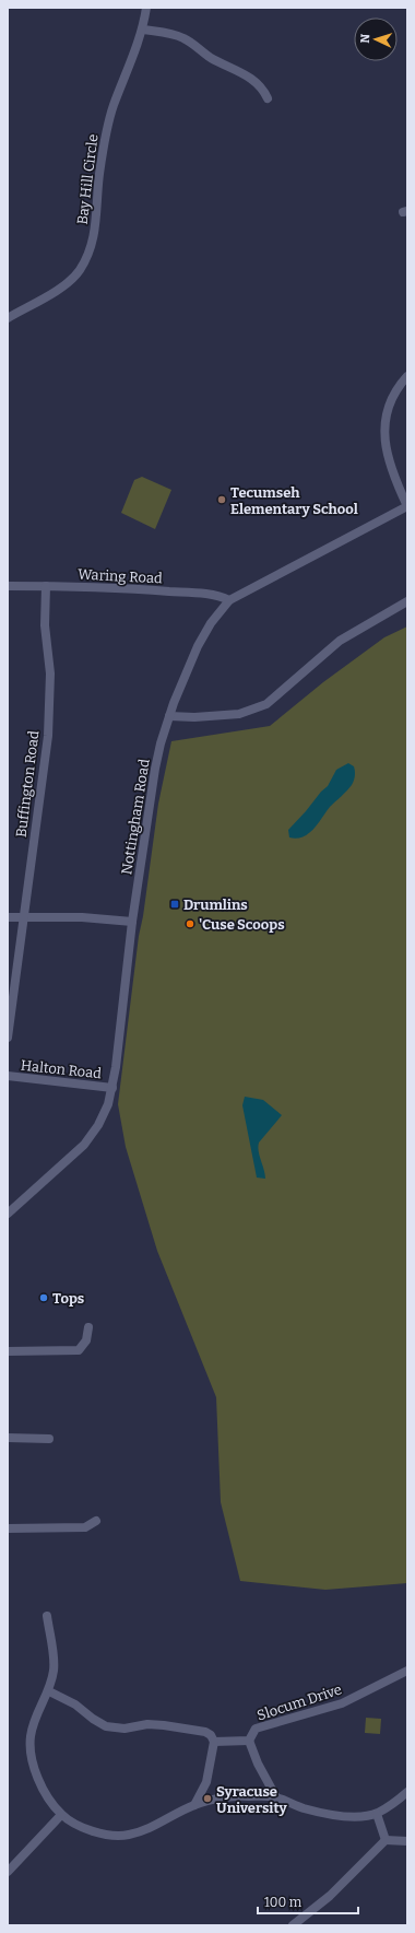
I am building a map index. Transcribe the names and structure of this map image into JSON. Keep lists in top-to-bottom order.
{
  "streets": {
    "street": [
      "Bay Hill Circle",
      "Waring Road",
      "Buffington Road",
      "Nottingham Road",
      "Halton Road",
      "Slocum Drive"
    ]
  },
  "crossings": [
    ["Waring Road", "Buffington Road"],
    ["Waring Road", "Nottingham Road"],
    ["Nottingham Road", "Halton Road"]
  ],
  "places": {
    "other": [
      "Tecumseh Elementary School",
      "'Cuse Scoops",
      "Tops",
      "Syracuse University"
    ],
    "transit": ["Drumlins"]
  },
  "scale_bar": "100 m",
  "north": "left"
}
